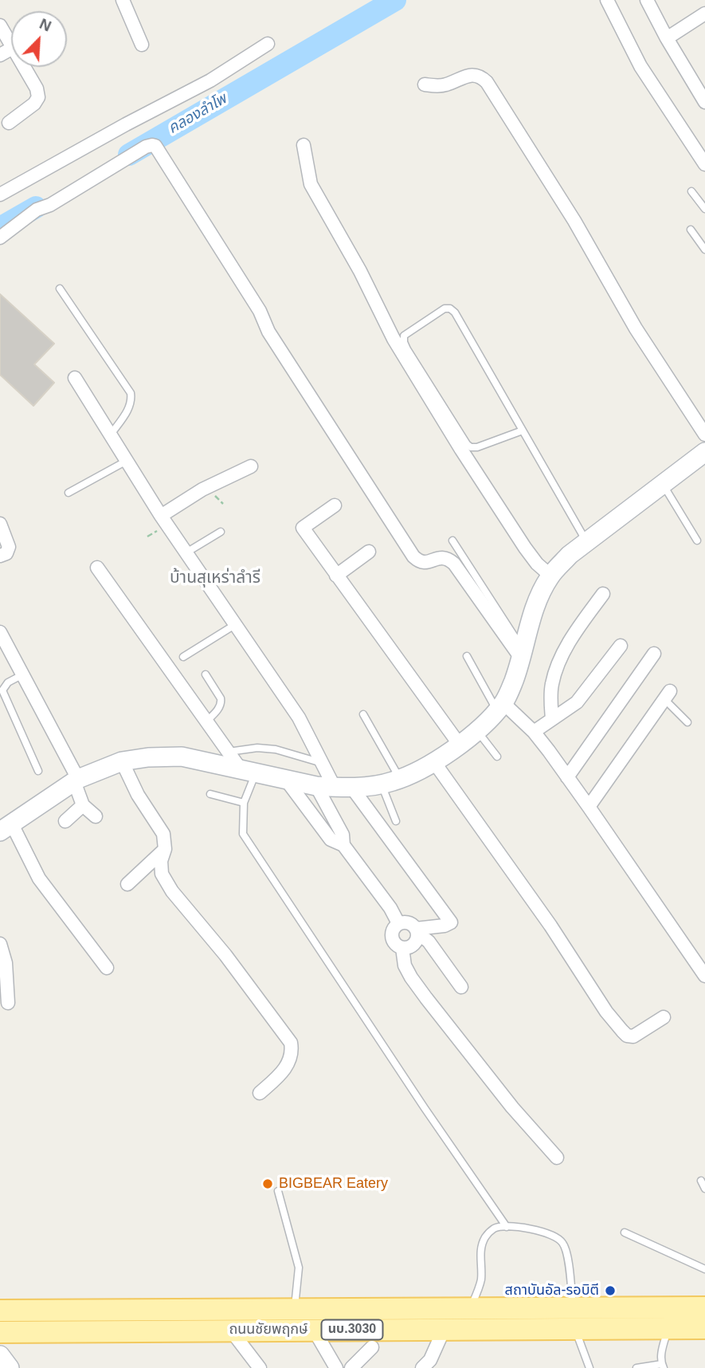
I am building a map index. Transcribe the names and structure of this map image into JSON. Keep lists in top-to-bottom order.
{
  "streets": {
    "main road": ["ถนนชัยพฤกษ์", "นบ.3030"]
  },
  "districts": ["บ้านสุเหร่าลำรี"],
  "water": ["คลองลำโพ"],
  "places": ["BIGBEAR Eatery", "สถาบันอัล-รอบิตี"],
  "north": "top right"
}
